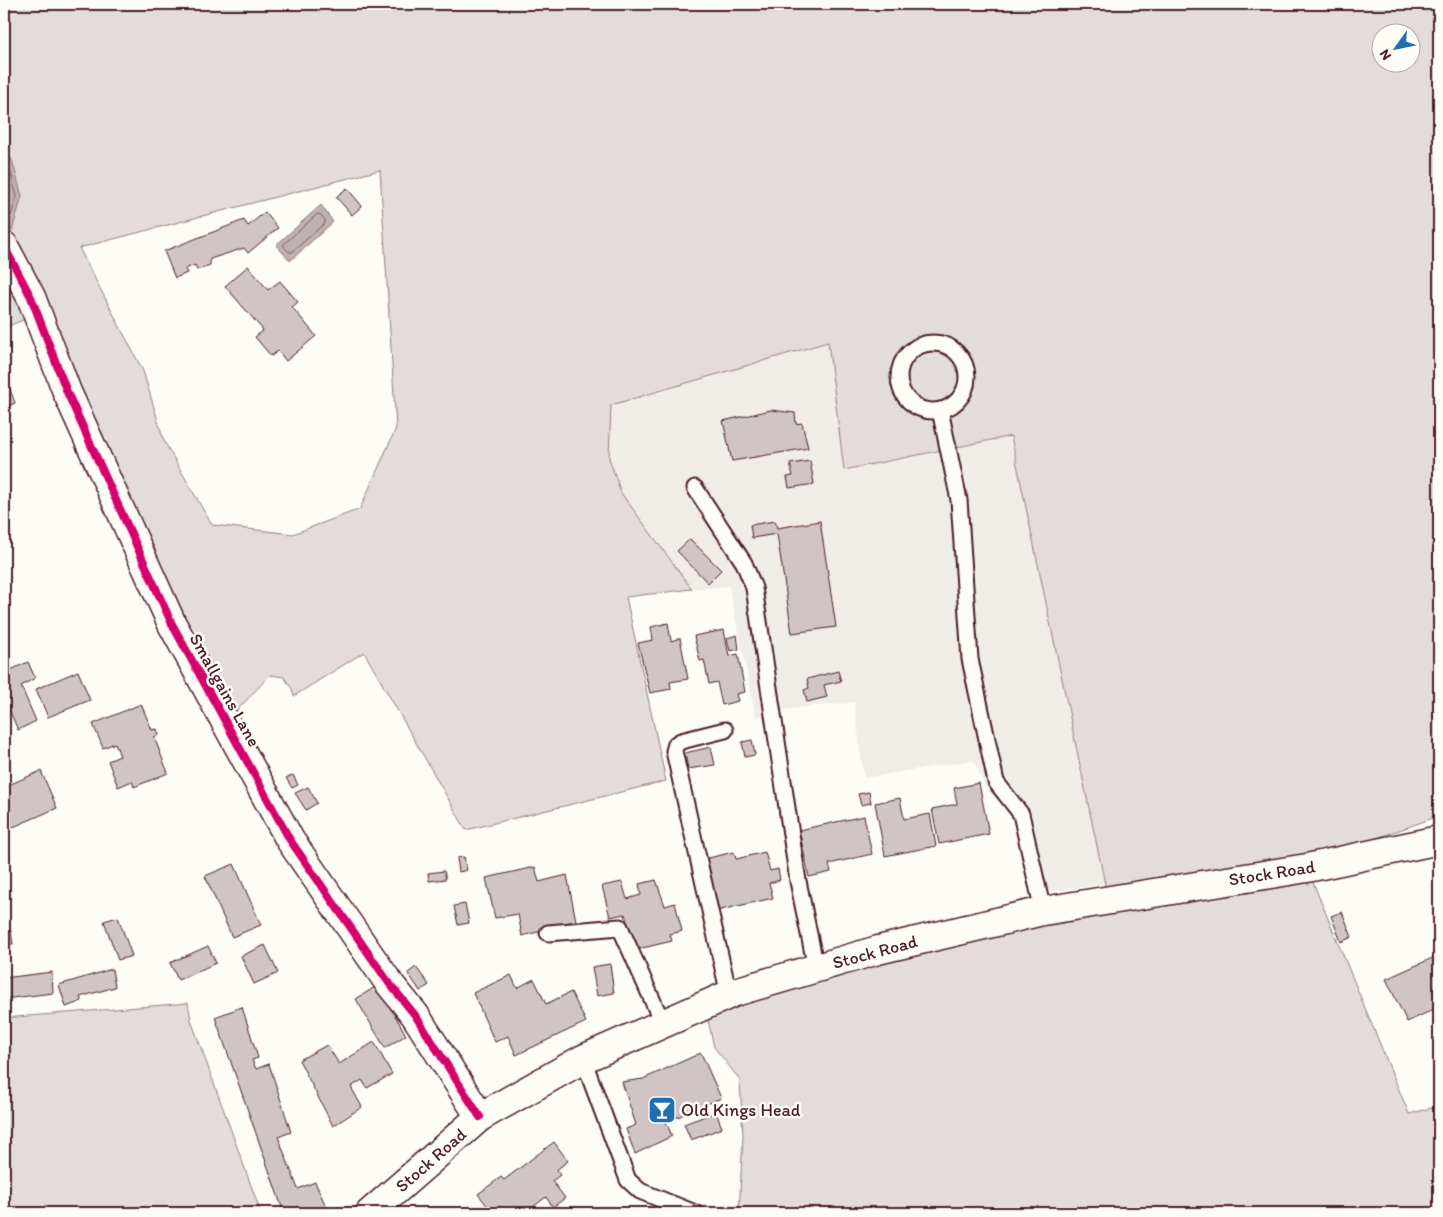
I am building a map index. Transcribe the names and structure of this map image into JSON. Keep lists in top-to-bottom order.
{
  "streets": {
    "main road": ["Smallgains Lane", "Stock Road"]
  },
  "crossings": [
    ["Smallgains Lane", "Stock Road"]
  ],
  "places": {
    "bar": ["Old Kings Head"]
  },
  "north": "bottom left"
}
